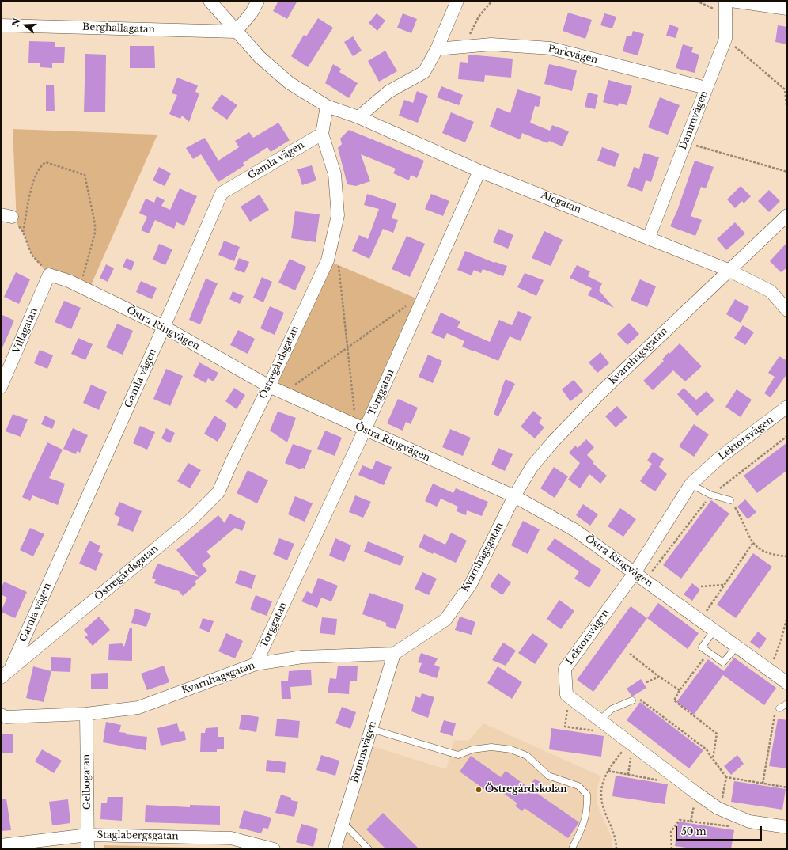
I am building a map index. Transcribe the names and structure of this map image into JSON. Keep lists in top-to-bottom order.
{
  "streets": {
    "street": [
      "Berghallagatan",
      "Parkvägen",
      "Dammvägen",
      "Gamla vägen",
      "Alegatan",
      "Östra Ringvägen",
      "Villagatan",
      "Kvarnhagsgatan",
      "Östregårdsgatan",
      "Torggatan",
      "Lektorsvägen",
      "Brunnsvägen",
      "Gelbogatan",
      "Staglabergsgatan"
    ]
  },
  "crossings": [
    ["Parkvägen", "Dammvägen"],
    ["Dammvägen", "Alegatan"],
    ["Gamla vägen", "Östra Ringvägen"],
    ["Gamla vägen", "Östregårdsgatan"],
    ["Alegatan", "Kvarnhagsgatan"],
    ["Alegatan", "Östregårdsgatan"],
    ["Alegatan", "Torggatan"],
    ["Östra Ringvägen", "Villagatan"],
    ["Östra Ringvägen", "Kvarnhagsgatan"],
    ["Östra Ringvägen", "Östregårdsgatan"],
    ["Östra Ringvägen", "Torggatan"],
    ["Östra Ringvägen", "Lektorsvägen"],
    ["Kvarnhagsgatan", "Torggatan"],
    ["Kvarnhagsgatan", "Brunnsvägen"],
    ["Kvarnhagsgatan", "Gelbogatan"],
    ["Gelbogatan", "Staglabergsgatan"]
  ],
  "places": ["Östregårdskolan"],
  "scale_bar": "50 m",
  "north": "left"
}
